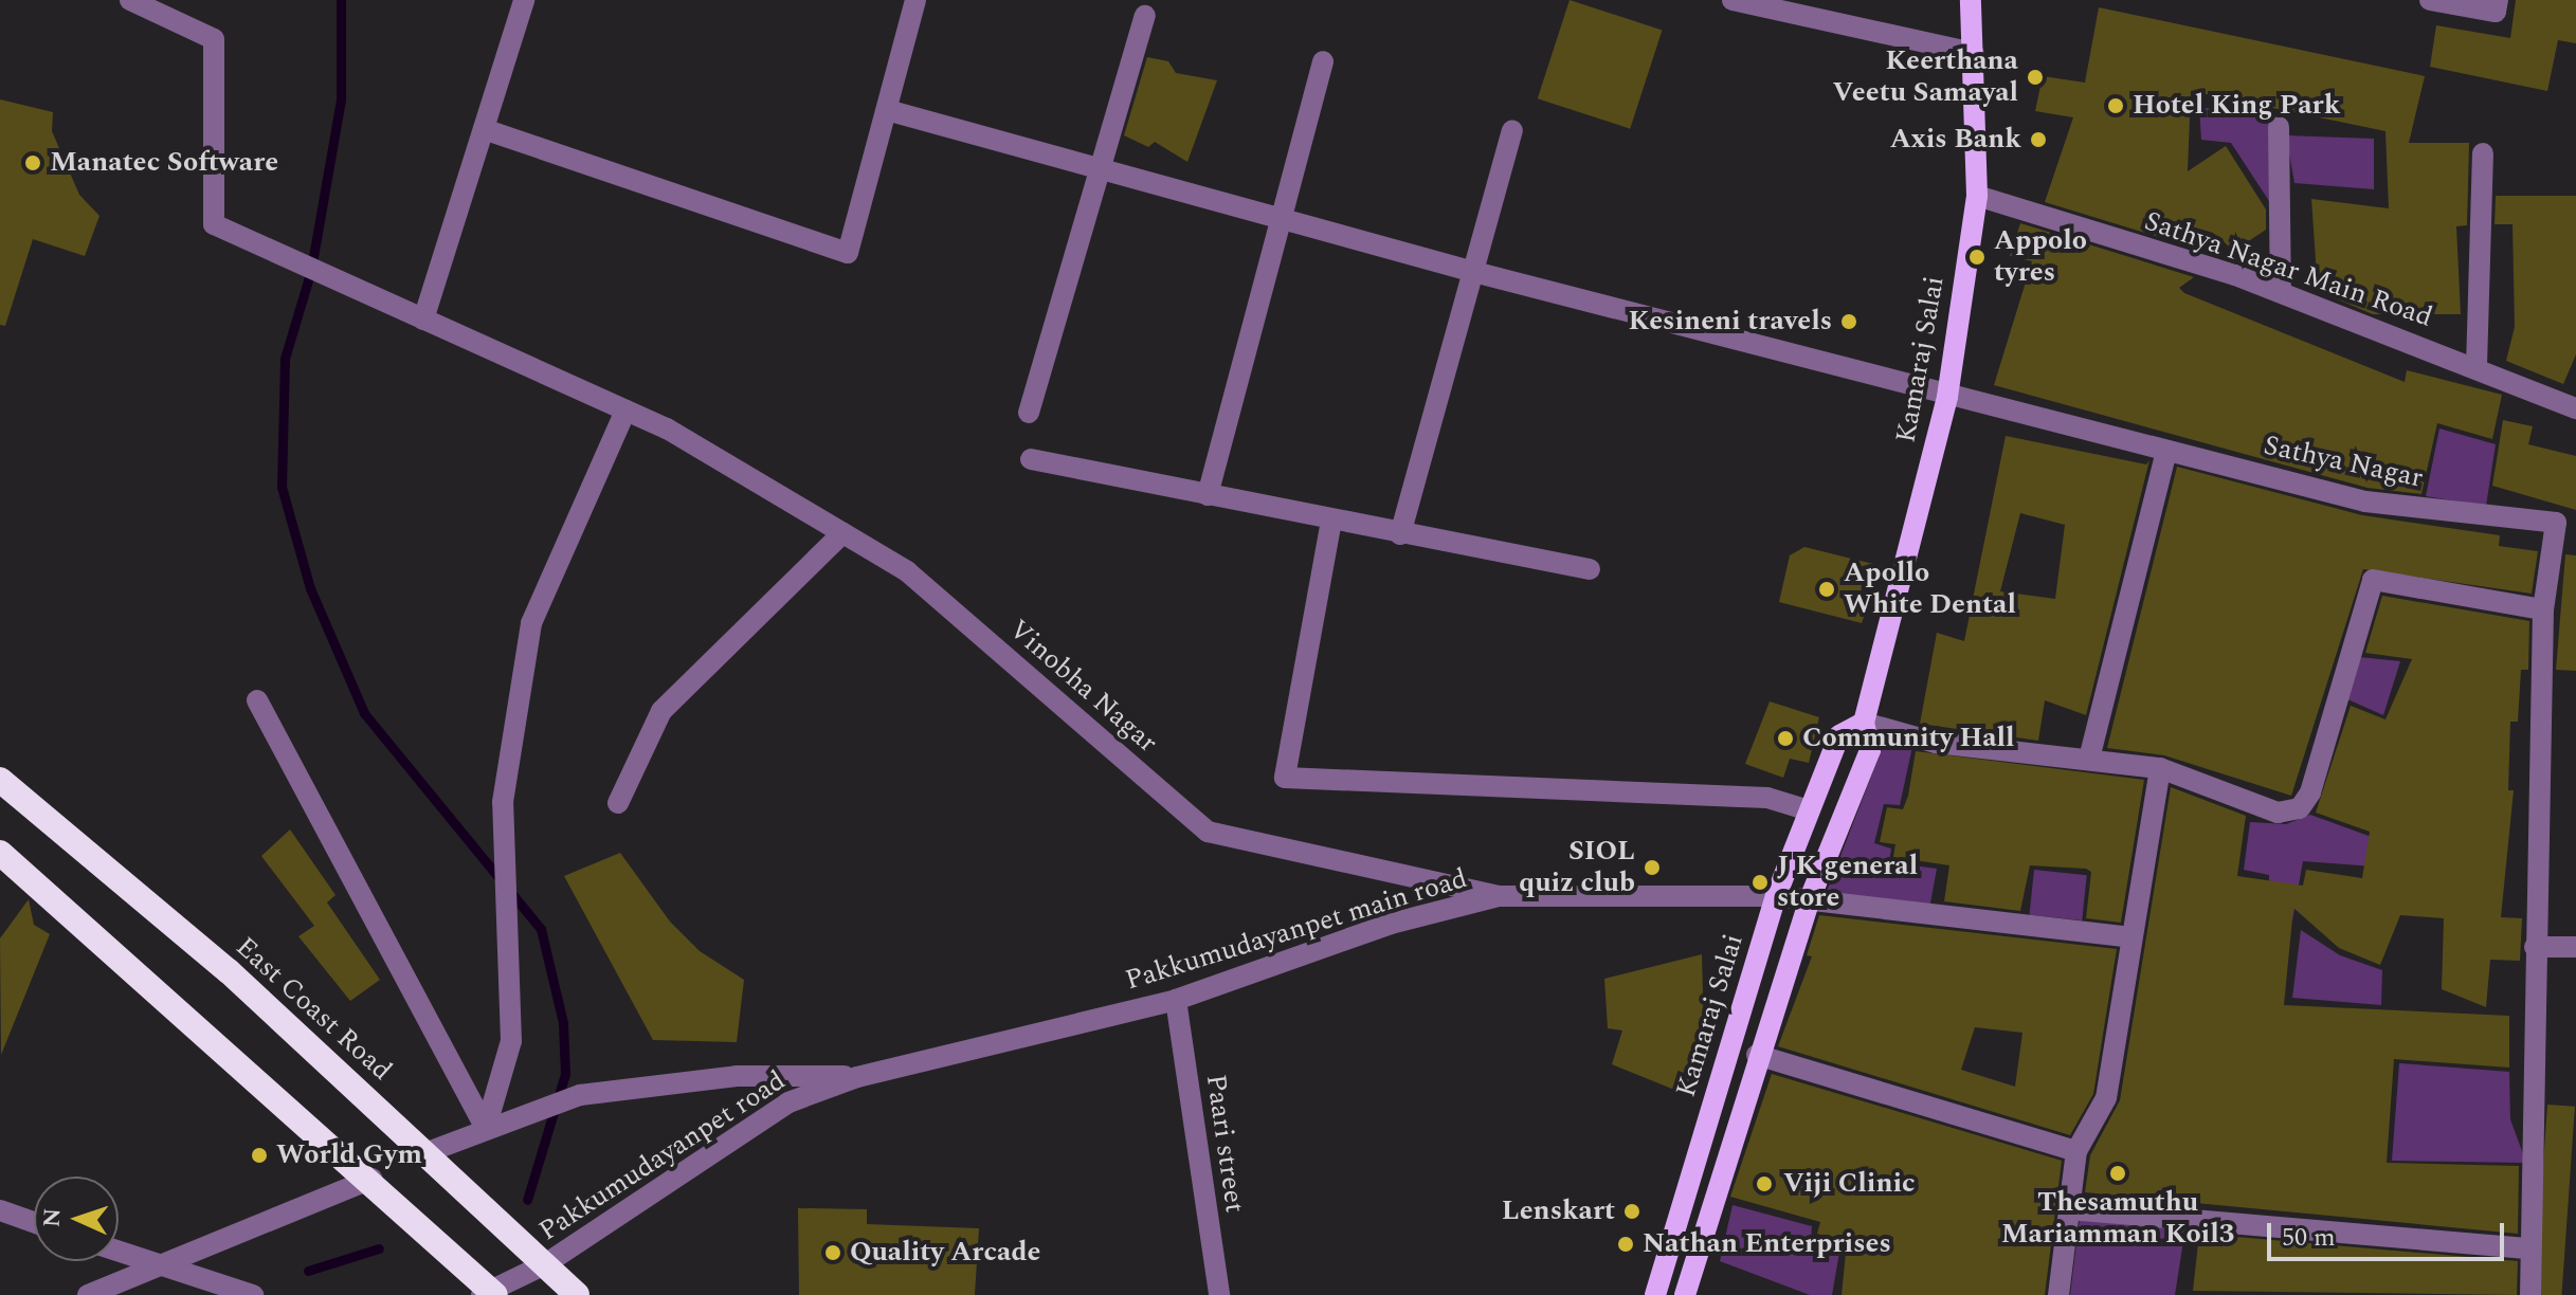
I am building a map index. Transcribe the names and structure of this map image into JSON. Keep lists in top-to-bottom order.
{
  "streets": {
    "highway": ["East Coast Road"],
    "main road": ["Kamaraj Salai"],
    "street": [
      "Sathya Nagar Main Road",
      "Sathya Nagar",
      "Vinobha Nagar",
      "Pakkumudayanpet main road",
      "Paari street",
      "Pakkumudayanpet road"
    ]
  },
  "crossings": [
    ["Sathya Nagar Main Road", "Kamaraj Salai"],
    ["Kamaraj Salai", "Sathya Nagar"],
    ["Kamaraj Salai", "Pakkumudayanpet main road"],
    ["Vinobha Nagar", "Pakkumudayanpet main road"],
    ["Pakkumudayanpet main road", "Paari street"],
    ["Pakkumudayanpet main road", "Pakkumudayanpet road"],
    ["East Coast Road", "Pakkumudayanpet road"]
  ],
  "places": [
    "Keerthana Veetu Samayal",
    "Hotel King Park",
    "Axis Bank",
    "Manatec Software",
    "Appolo tyres",
    "Kesineni travels",
    "Apollo White Dental",
    "Community Hall",
    "SIOL quiz club",
    "J K general store",
    "World Gym",
    "Thesamuthu Mariamman Koil3",
    "Viji Clinic",
    "Lenskart",
    "Nathan Enterprises",
    "Quality Arcade"
  ],
  "scale_bar": "50 m",
  "north": "left"
}
